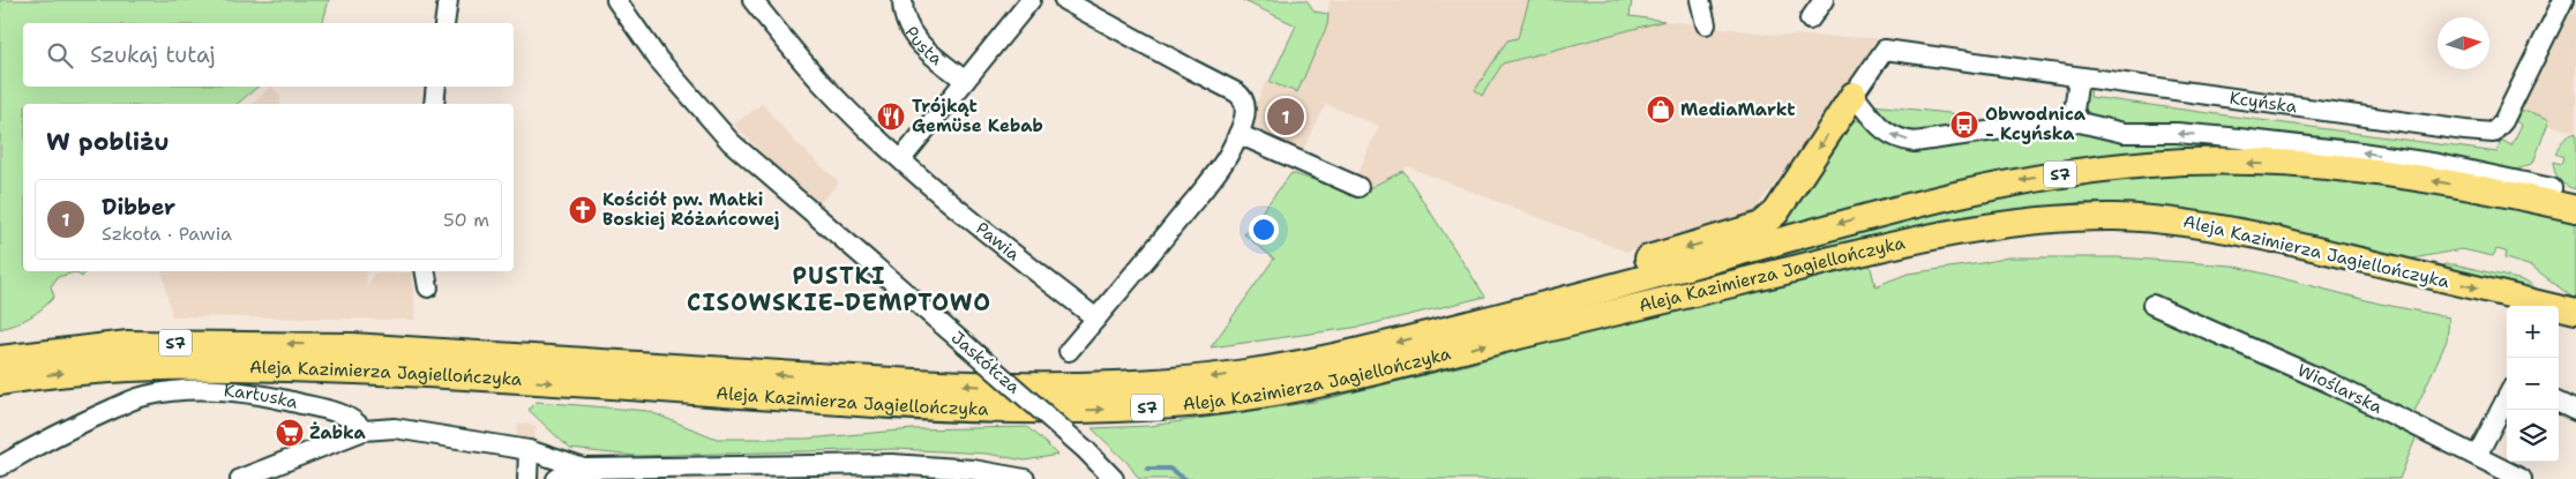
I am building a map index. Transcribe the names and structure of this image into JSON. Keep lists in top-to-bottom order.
{
  "streets": {
    "highway": ["S7", "Aleja Kazimierza Jagiellończyka"],
    "street": [
      "Pusta",
      "Kcyńska",
      "Pawia",
      "Jaskółcza",
      "Wioślarska",
      "Kartuska"
    ]
  },
  "districts": ["PUSTKI CISOWSKIE-DEMPTOWO"],
  "places": {
    "shop": ["MediaMarkt"],
    "restaurant": ["Trójkąt Gemüse Kebab"],
    "bus stop": ["Obwodnica - Kcyńska"],
    "church": ["Kościół pw. Matki Boskiej Różańcowej"],
    "supermarket": ["Żabka"]
  },
  "north": "right",
  "page": {
    "search": "Szukaj tutaj",
    "pins": "1",
    "heading": "W pobliżu",
    "list": [
      {
        "mark": "1",
        "name": "Dibber",
        "note": "Szkoła · Pawia",
        "value": "50 m"
      }
    ],
    "map_buttons": ["+", "−"]
  }
}
